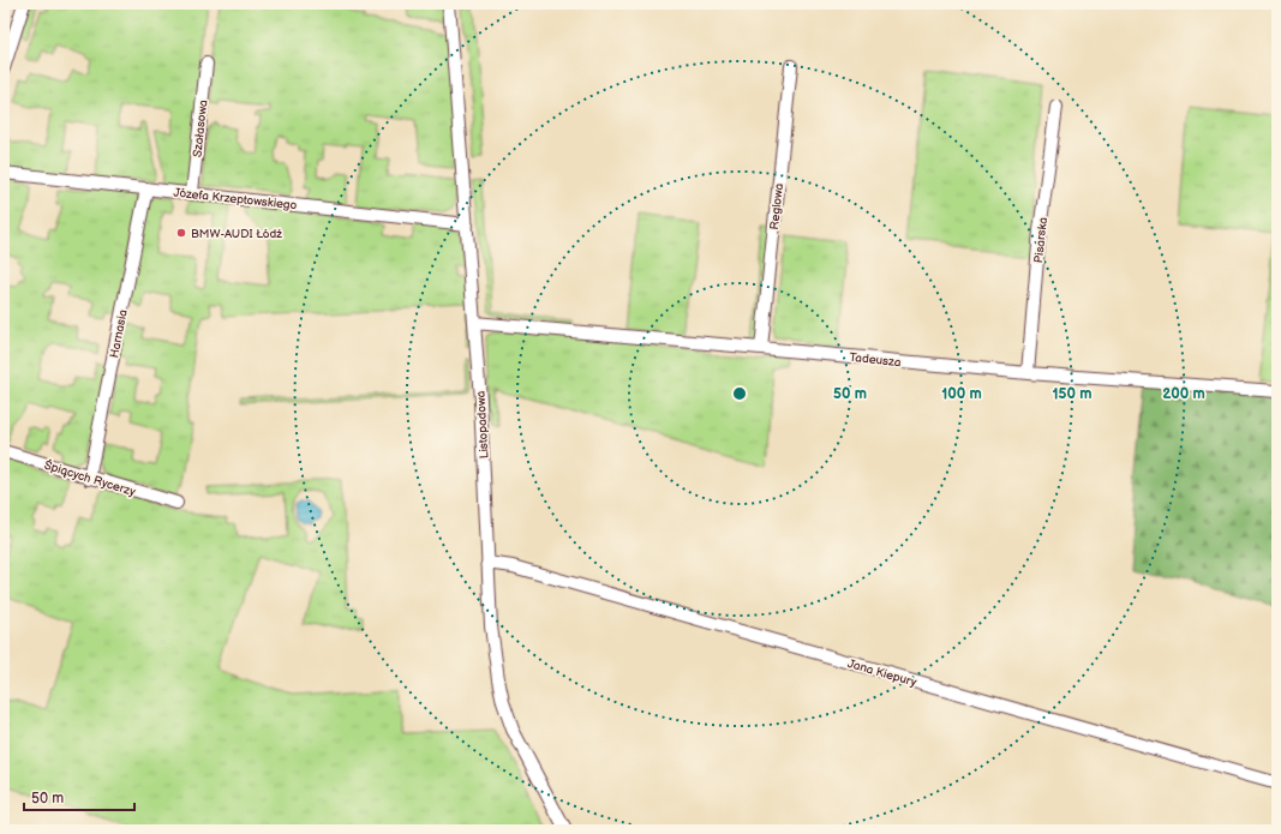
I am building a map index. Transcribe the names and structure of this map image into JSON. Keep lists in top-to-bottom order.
{
  "streets": {
    "street": [
      "Szałasowa",
      "Józefa Krzeptowskiego",
      "Reglowa",
      "Pisarska",
      "Harnasia",
      "Tadeusza",
      "Listopadowa",
      "Śpiących Rycerzy",
      "Jana Kiepury"
    ]
  },
  "crossings": [
    ["Szałasowa", "Józefa Krzeptowskiego"],
    ["Józefa Krzeptowskiego", "Harnasia"],
    ["Józefa Krzeptowskiego", "Listopadowa"],
    ["Reglowa", "Tadeusza"],
    ["Pisarska", "Tadeusza"],
    ["Harnasia", "Śpiących Rycerzy"],
    ["Tadeusza", "Listopadowa"],
    ["Listopadowa", "Jana Kiepury"]
  ],
  "places": ["BMW-AUDI Łódź"],
  "scale_bar": "50 m",
  "rings": [
    "50 m",
    "100 m",
    "150 m",
    "200 m"
  ]
}
